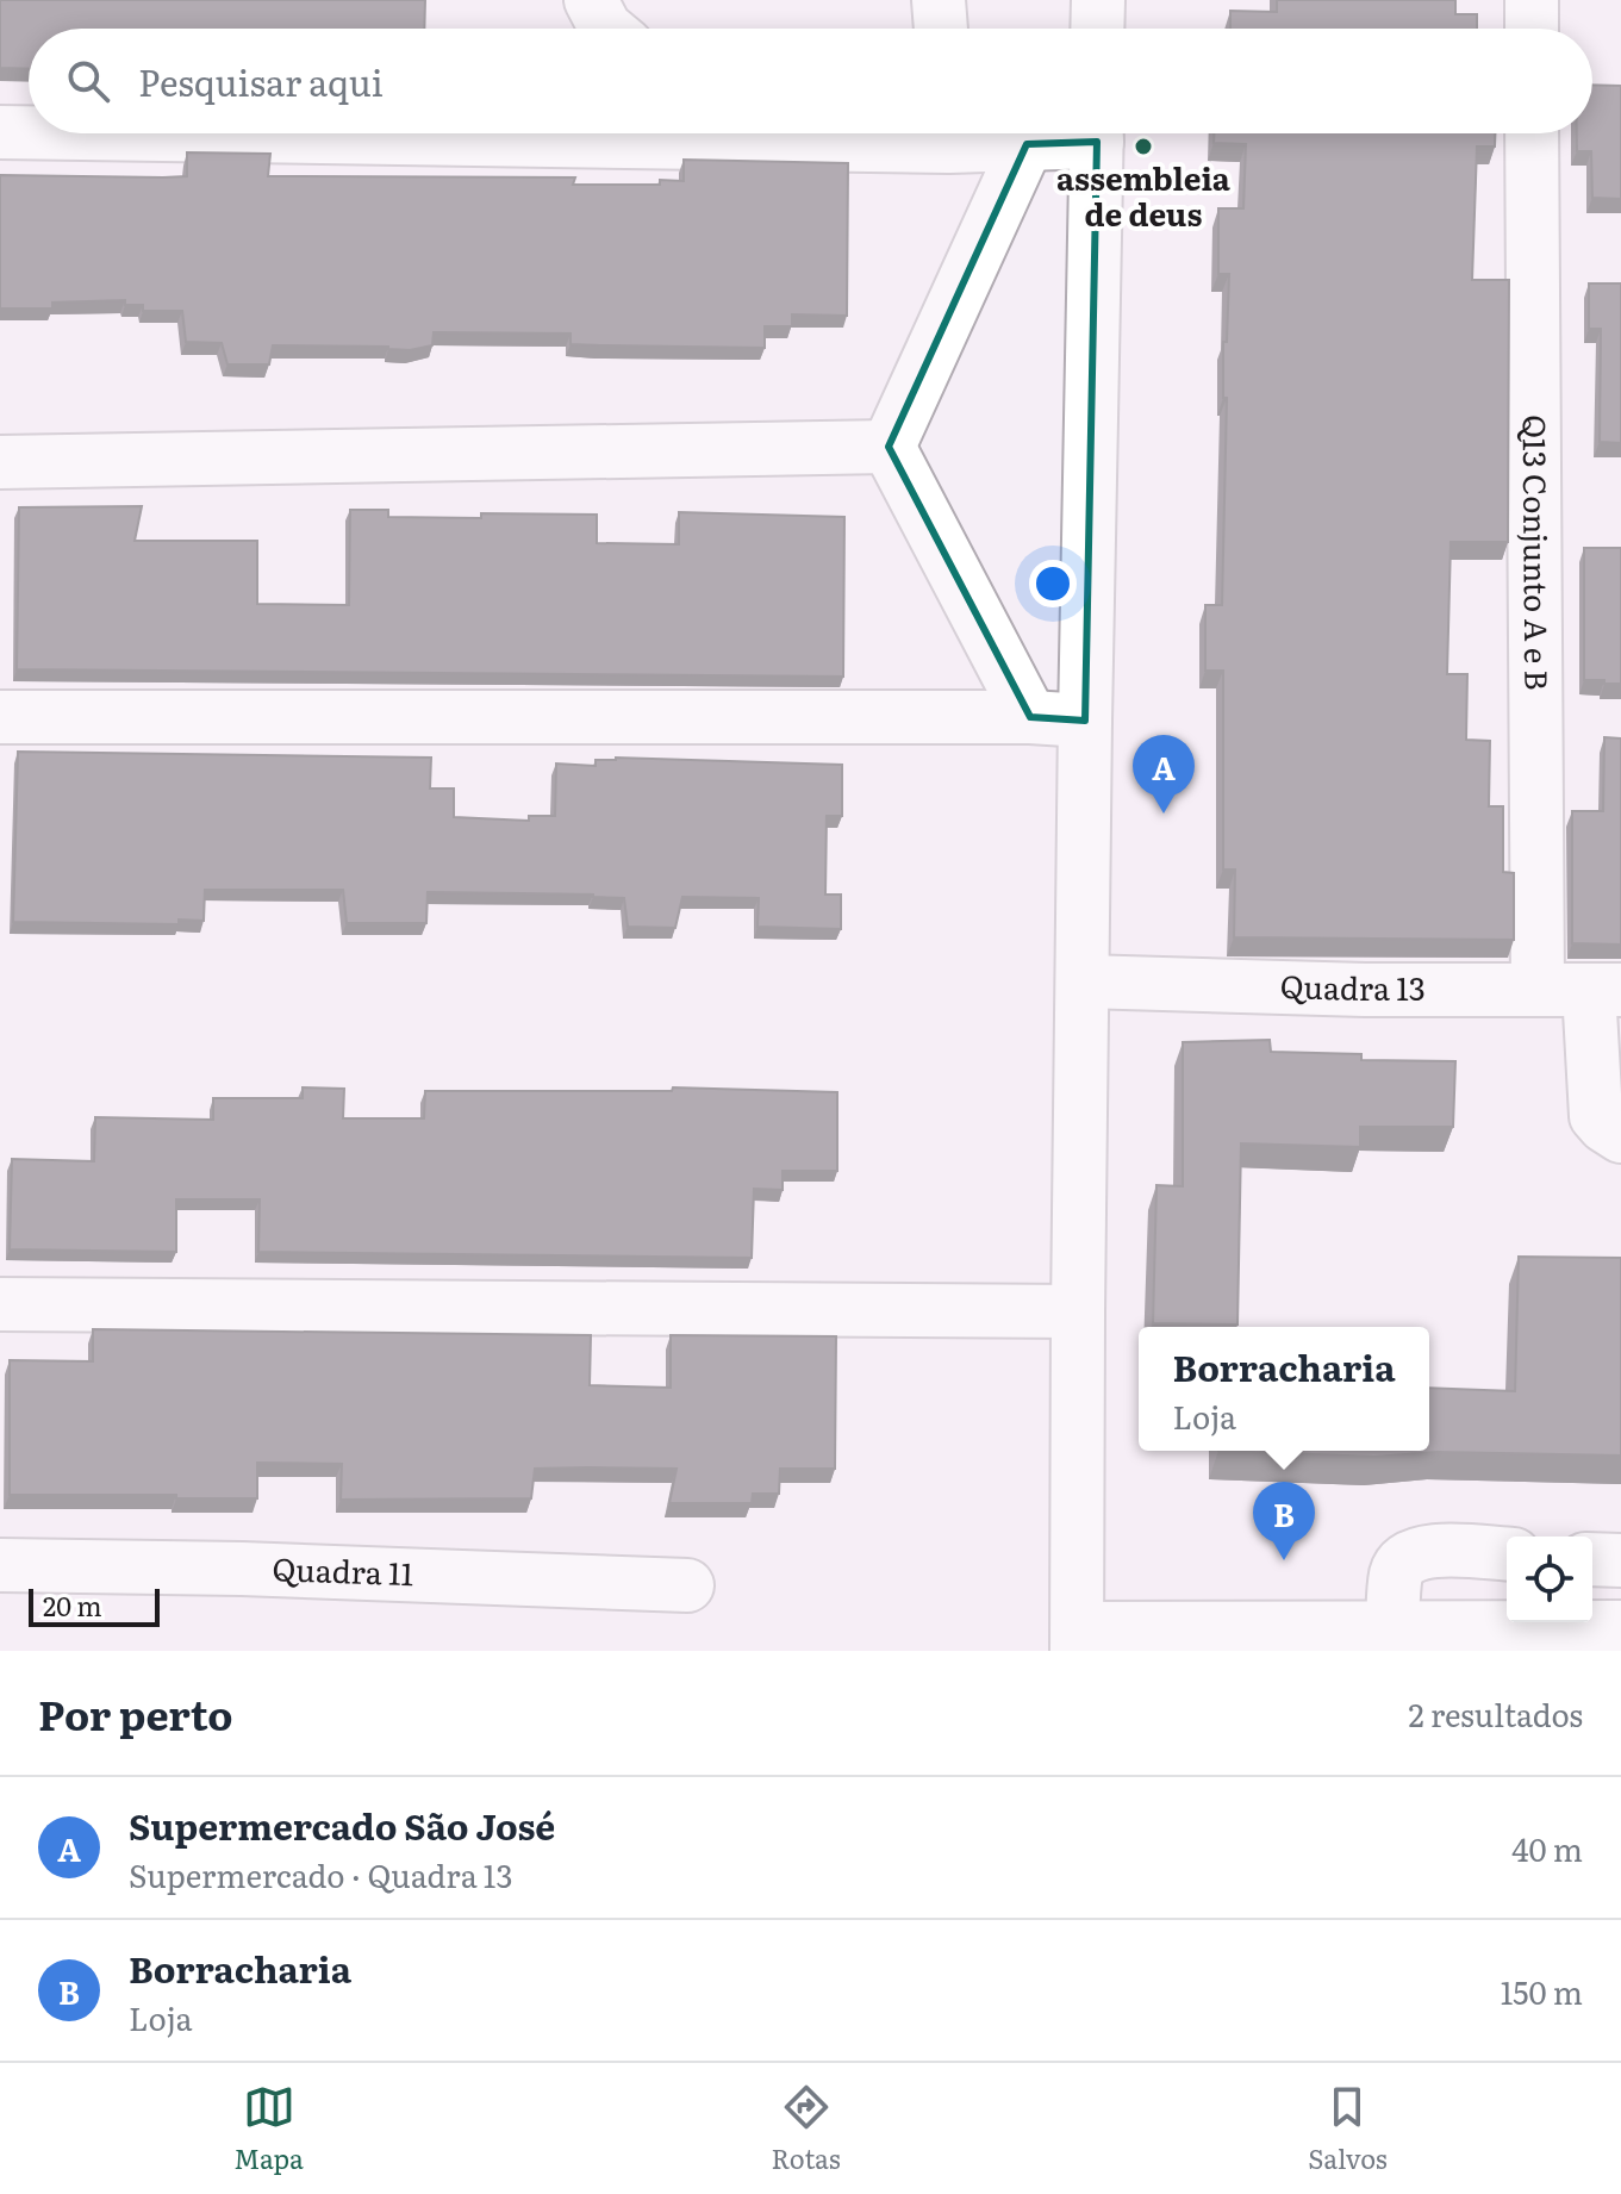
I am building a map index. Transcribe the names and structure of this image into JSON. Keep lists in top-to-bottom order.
{
  "streets": {
    "street": ["Q13 Conjunto A e B", "Quadra 13", "Quadra 11"]
  },
  "crossings": [
    ["Q13 Conjunto A e B", "Quadra 13"]
  ],
  "places": ["assembleia de deus"],
  "scale_bar": "20 m",
  "page": {
    "search": "Pesquisar aqui",
    "pins": ["A", "B"],
    "popup": ["Borracharia", "Loja"],
    "scale": "20 m",
    "heading": ["Por perto", "2 resultados"],
    "list": [
      {
        "mark": "A",
        "name": "Supermercado São José",
        "note": "Supermercado · Quadra 13",
        "value": "40 m"
      },
      {
        "mark": "B",
        "name": "Borracharia",
        "note": "Loja",
        "value": "150 m"
      }
    ],
    "nav": ["Mapa", "Rotas", "Salvos"]
  }
}
